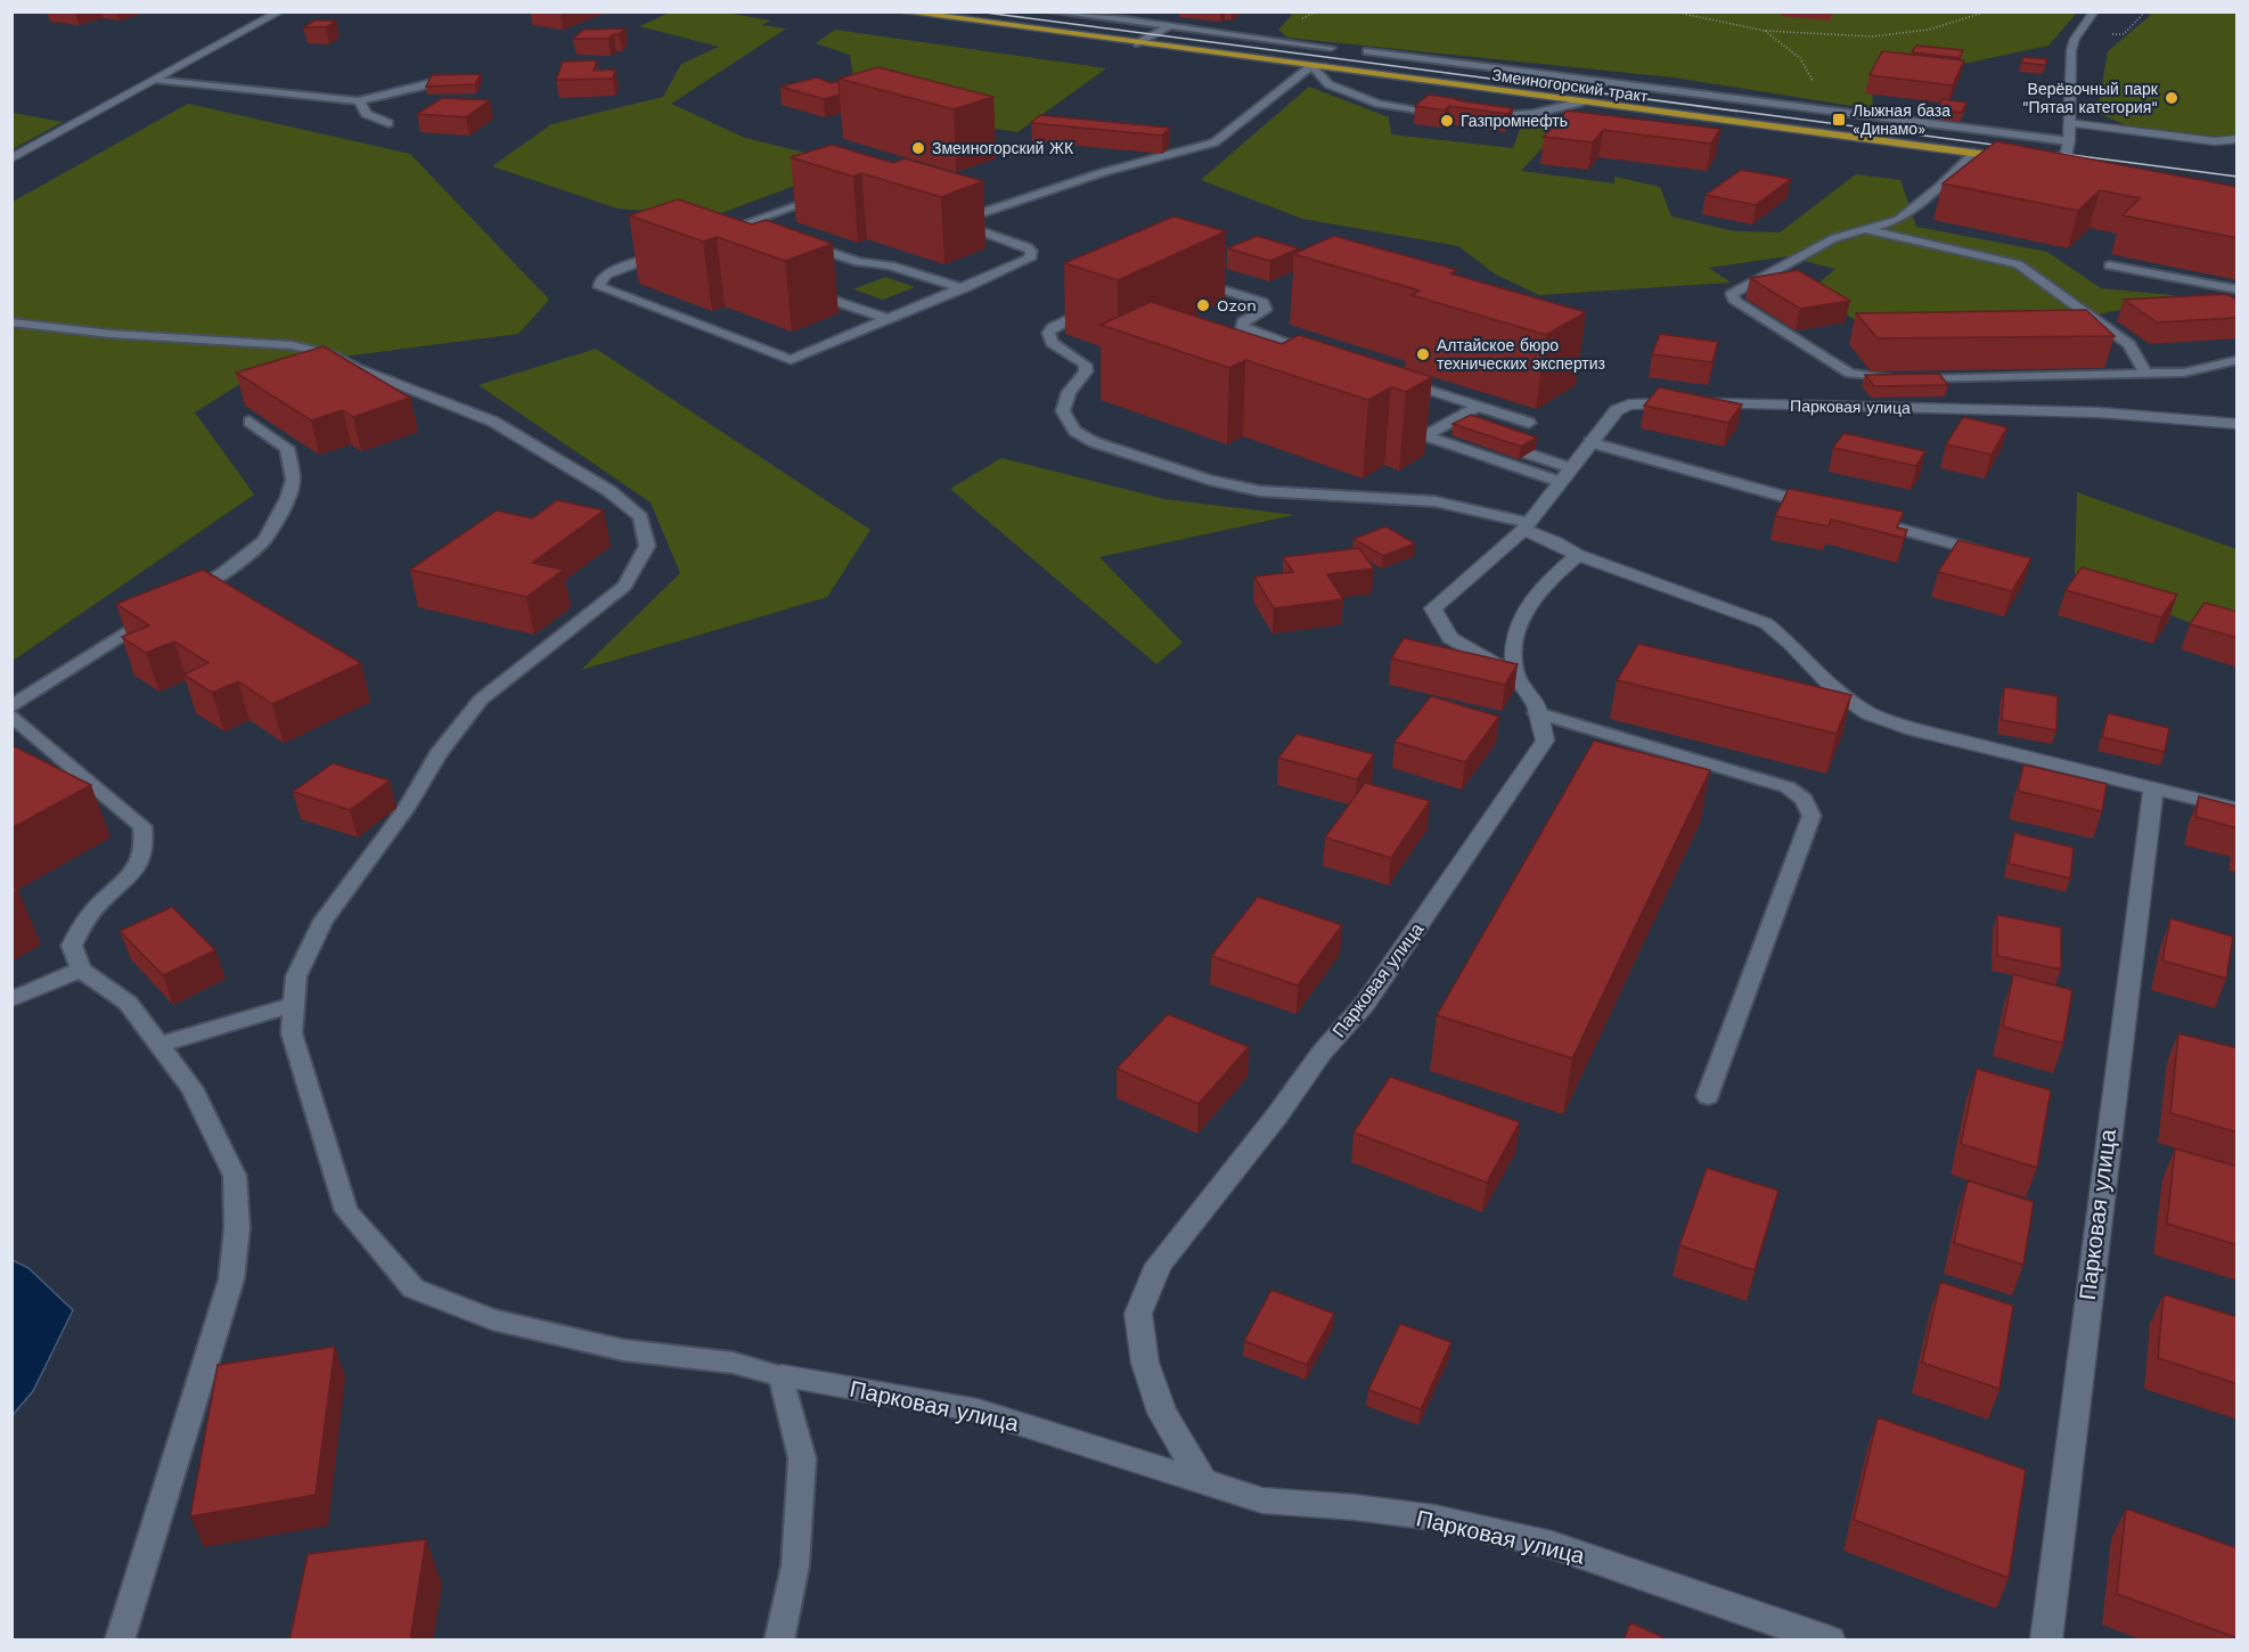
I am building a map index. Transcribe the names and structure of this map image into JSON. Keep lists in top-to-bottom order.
{
  "streets": {
    "highway": ["Змеиногорский тракт"],
    "street": ["Парковая улица"]
  },
  "places": {
    "other": [
      "Верёвочный парк \"Пятая категория\"",
      "Газпромнефть",
      "Змеиногорский ЖК",
      "Ozon",
      "Алтайское бюро технических экспертиз"
    ],
    "transit": ["Лыжная база «Динамо»"]
  }
}
